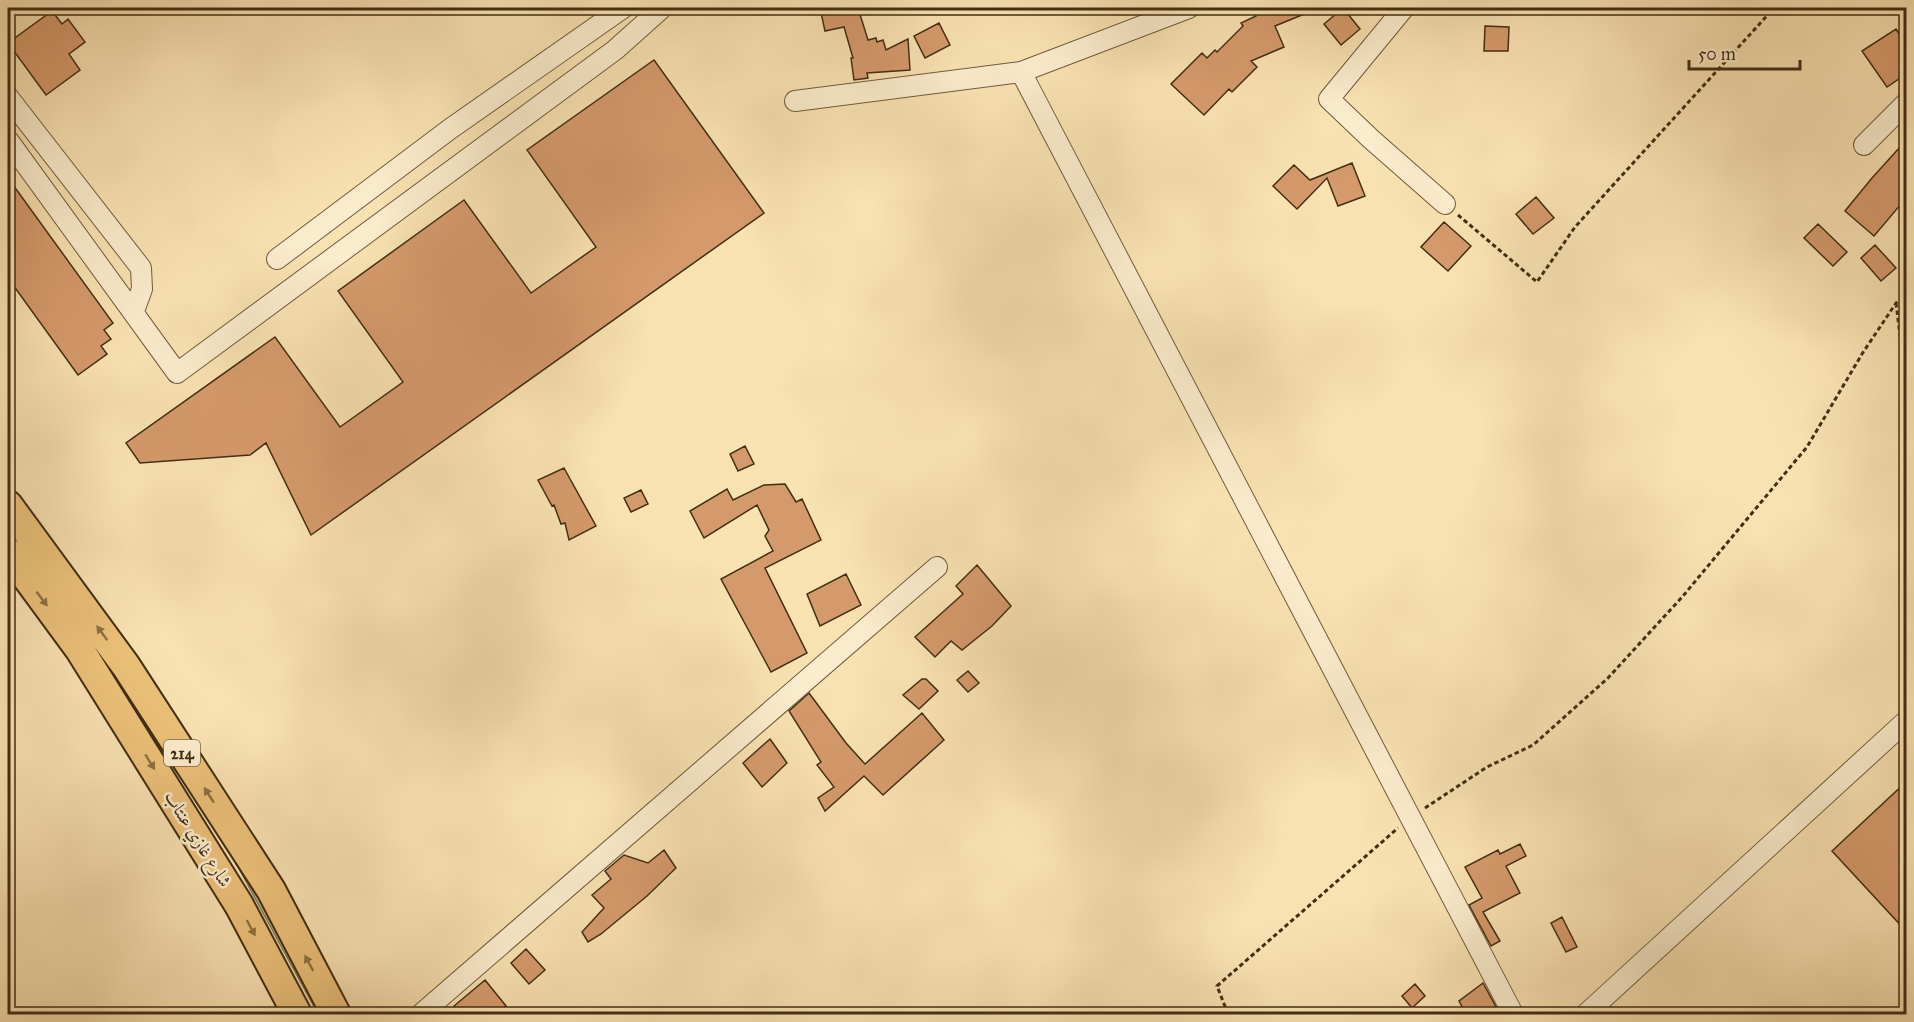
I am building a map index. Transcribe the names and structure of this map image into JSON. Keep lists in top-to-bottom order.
{
  "streets": {
    "highway": ["214", "شارع غازي عنتاب"]
  },
  "scale_bar": "50 m"
}
